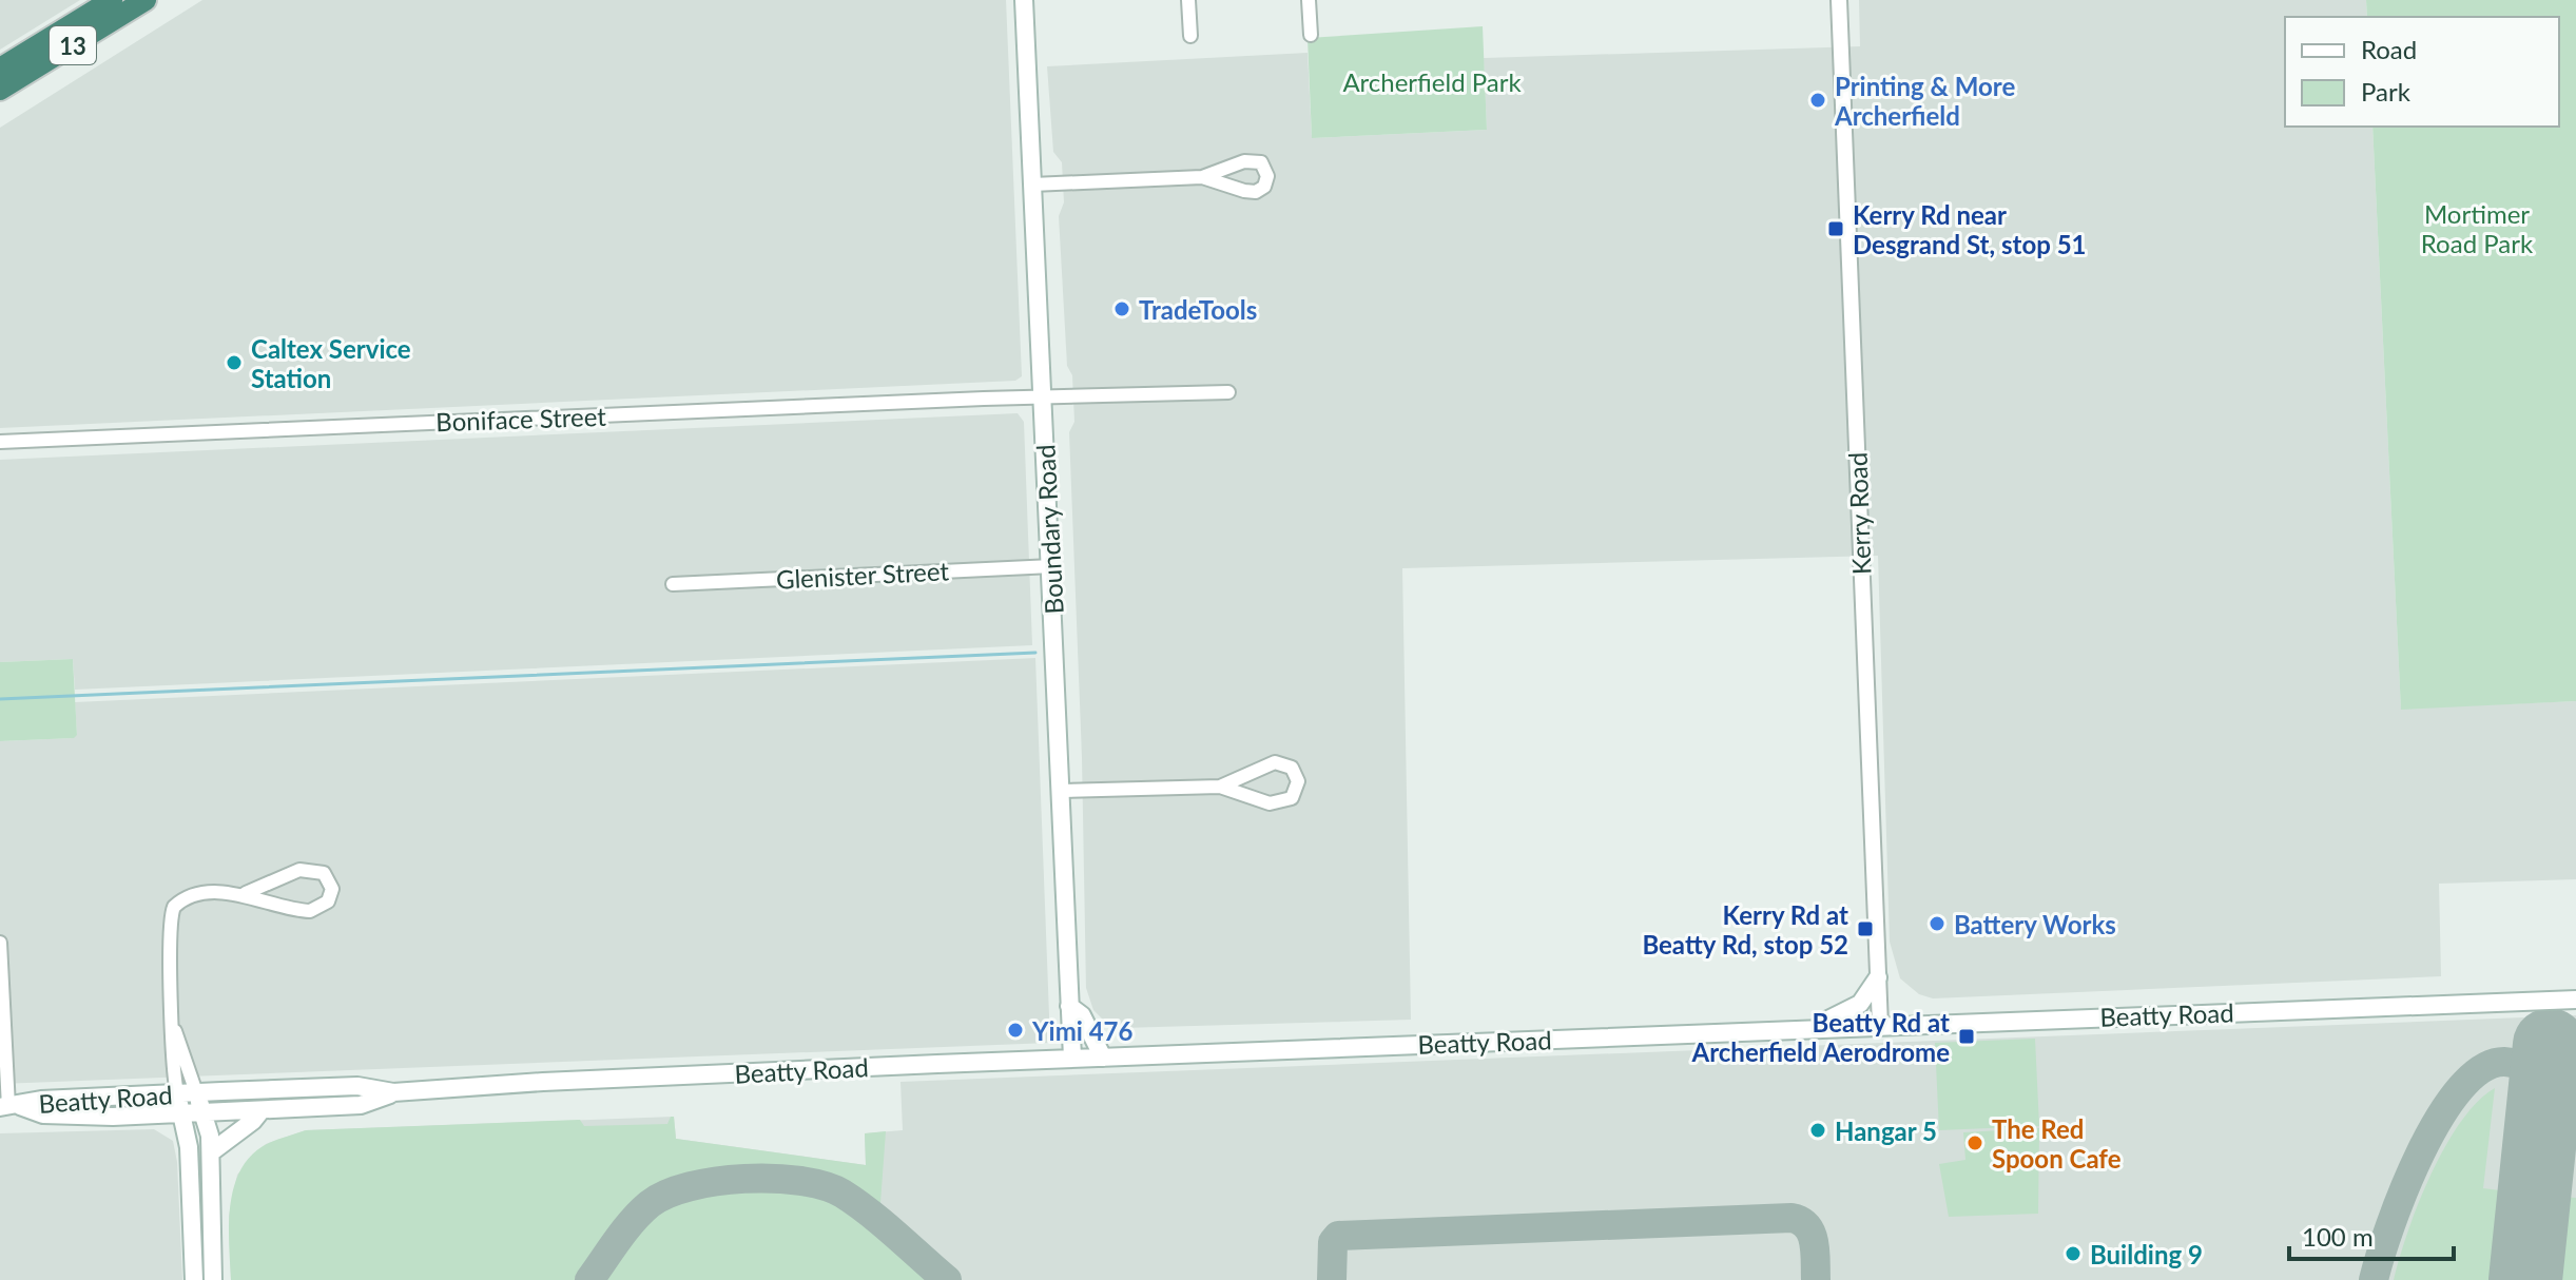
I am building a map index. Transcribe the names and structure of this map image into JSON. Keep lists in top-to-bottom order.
{
  "streets": {
    "highway": ["13"],
    "main road": ["Boundary Road", "Beatty Road"],
    "street": ["Boniface Street", "Kerry Road", "Glenister Street"]
  },
  "crossings": [
    ["Boniface Street", "Boundary Road"],
    ["Kerry Road", "Beatty Road"],
    ["Boundary Road", "Glenister Street"],
    ["Boundary Road", "Beatty Road"]
  ],
  "parks": ["Archerfield Park", "Mortimer Road Park"],
  "places": {
    "other": [
      "Printing & More Archerfield",
      "TradeTools",
      "Caltex Service Station",
      "Battery Works",
      "Yimi 476",
      "Hangar 5",
      "The Red Spoon Cafe",
      "Building 9"
    ],
    "transit": ["Kerry Rd near Desgrand St, stop 51", "Kerry Rd at Beatty Rd, stop 52", "Beatty Rd at Archerfield Aerodrome"]
  },
  "legend": ["Road", "Park"],
  "scale_bar": "100 m"
}
